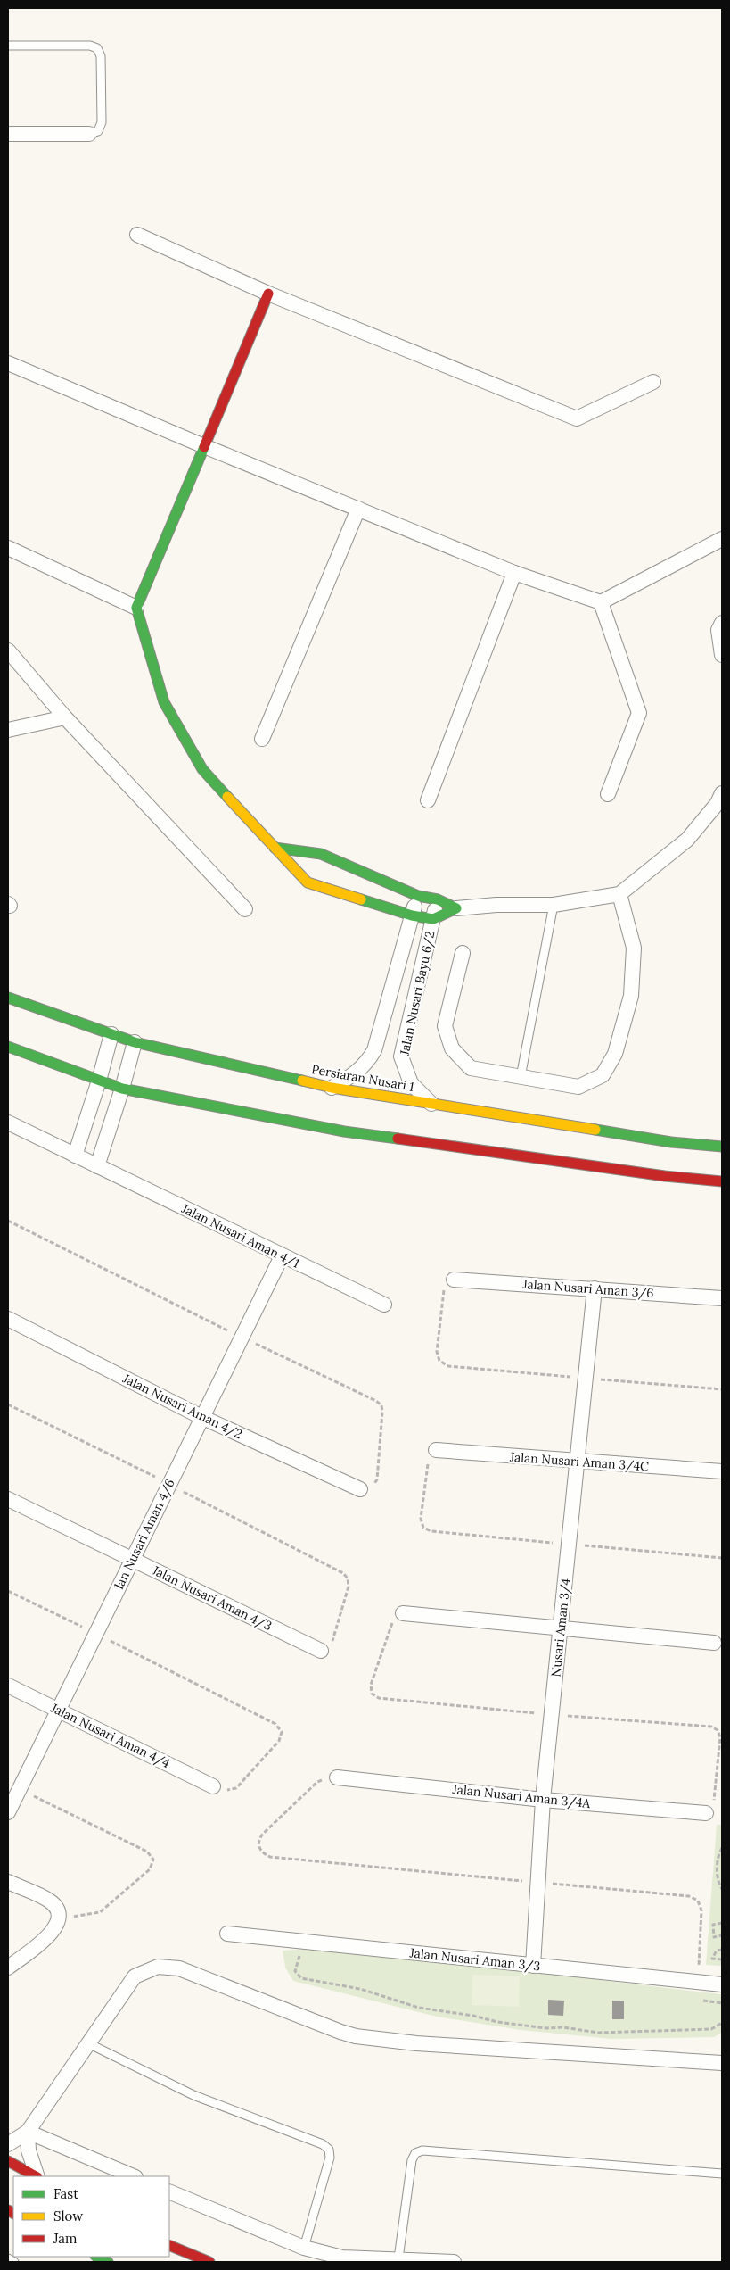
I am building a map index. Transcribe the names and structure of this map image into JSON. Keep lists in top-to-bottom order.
{
  "streets": {
    "main road": ["Persiaran Nusari 1"],
    "street": [
      "Jalan Nusari Bayu 6/2",
      "Jalan Nusari Aman 4/1",
      "Jalan Nusari Aman 3/6",
      "Jalan Nusari Aman 4/2",
      "Jalan Nusari Aman 3/4C",
      "lan Nusari Aman 4/6",
      "Jalan Nusari Aman 4/3",
      "Nusari Aman 3/4",
      "Jalan Nusari Aman 4/4",
      "Jalan Nusari Aman 3/4A",
      "Jalan Nusari Aman 3/3"
    ]
  },
  "crossings": [
    ["Jalan Nusari Bayu 6/2", "Persiaran Nusari 1"],
    ["Jalan Nusari Aman 4/1", "lan Nusari Aman 4/6"],
    ["Jalan Nusari Aman 3/6", "Nusari Aman 3/4"],
    ["Jalan Nusari Aman 4/2", "lan Nusari Aman 4/6"],
    ["Jalan Nusari Aman 3/4C", "Nusari Aman 3/4"],
    ["lan Nusari Aman 4/6", "Jalan Nusari Aman 4/3"],
    ["lan Nusari Aman 4/6", "Jalan Nusari Aman 4/4"],
    ["Nusari Aman 3/4", "Jalan Nusari Aman 3/4A"],
    ["Nusari Aman 3/4", "Jalan Nusari Aman 3/3"]
  ],
  "legend": ["Fast", "Slow", "Jam"]
}
